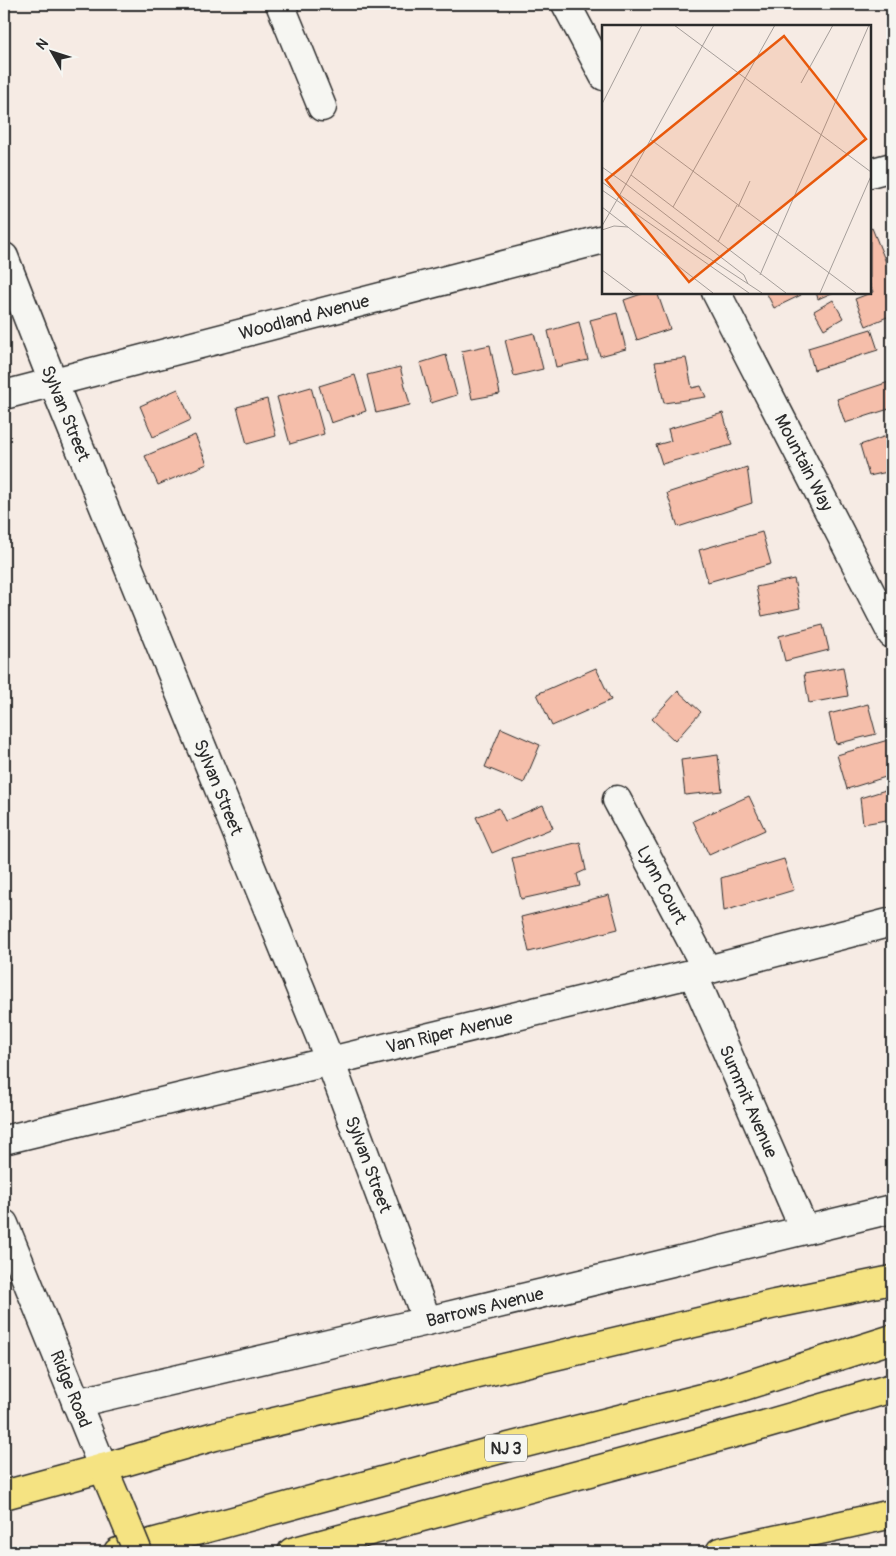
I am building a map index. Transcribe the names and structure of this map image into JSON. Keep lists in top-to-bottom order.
{
  "streets": {
    "main road": ["Ridge Road", "NJ 3"],
    "street": [
      "Woodland Avenue",
      "Sylvan Street",
      "Mountain Way",
      "Lynn Court",
      "Van Riper Avenue",
      "Summit Avenue",
      "Barrows Avenue"
    ]
  },
  "crossings": [
    ["Woodland Avenue", "Sylvan Street"],
    ["Sylvan Street", "Van Riper Avenue"],
    ["Sylvan Street", "Barrows Avenue"],
    ["Lynn Court", "Van Riper Avenue"],
    ["Lynn Court", "Summit Avenue"],
    ["Van Riper Avenue", "Summit Avenue"],
    ["Summit Avenue", "Barrows Avenue"],
    ["Barrows Avenue", "Ridge Road"]
  ],
  "north": "top left"
}
